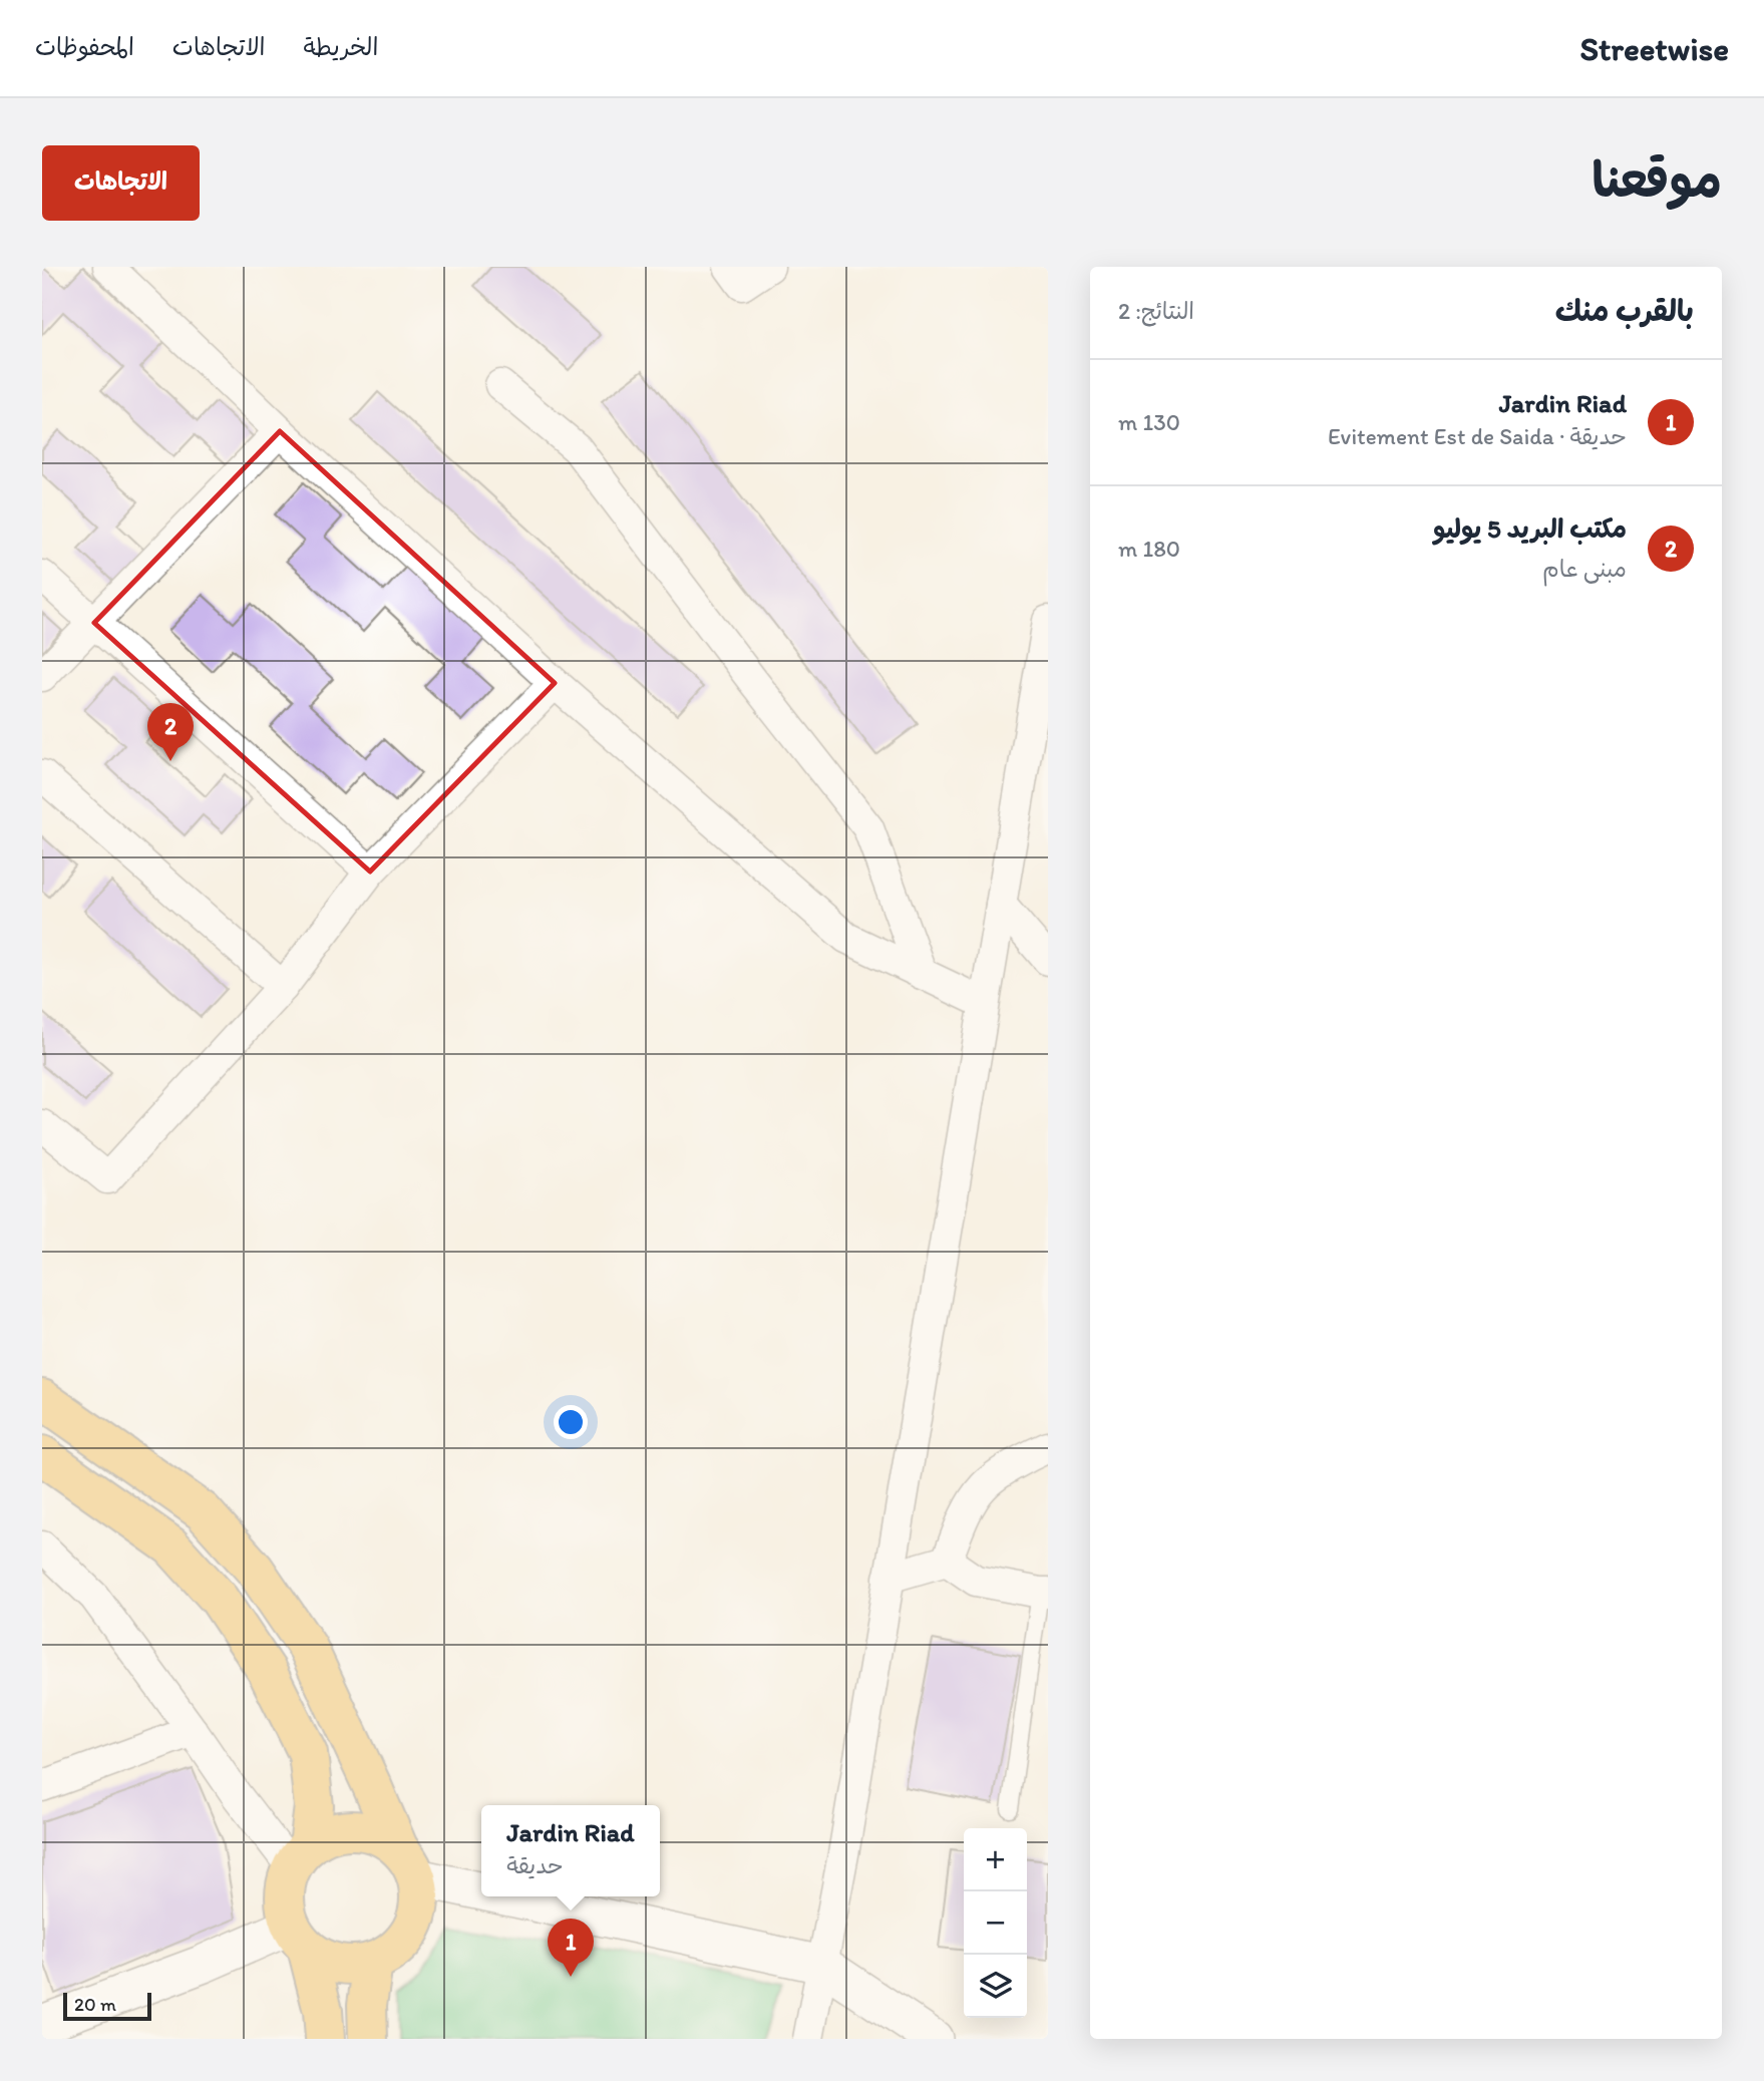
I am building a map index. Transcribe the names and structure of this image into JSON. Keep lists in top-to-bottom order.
{
  "scale_bar": "20 m",
  "page": {
    "header": "Streetwise",
    "nav": ["الخريطة", "الاتجاهات", "المحفوظات"],
    "title": "موقعنا",
    "buttons": "الاتجاهات",
    "heading": ["بالقرب منك", "النتائج: 2"],
    "list": [
      {
        "mark": "1",
        "name": "Jardin Riad",
        "note": "حديقة · Evitement Est de Saida",
        "value": "130 m"
      },
      {
        "mark": "2",
        "name": "مكتب البريد 5 يوليو",
        "note": "مبنى عام",
        "value": "180 m"
      }
    ],
    "pins": ["2", "1"],
    "popup": ["Jardin Riad", "حديقة"],
    "map_buttons": ["+", "−"],
    "scale": "20 m"
  }
}
